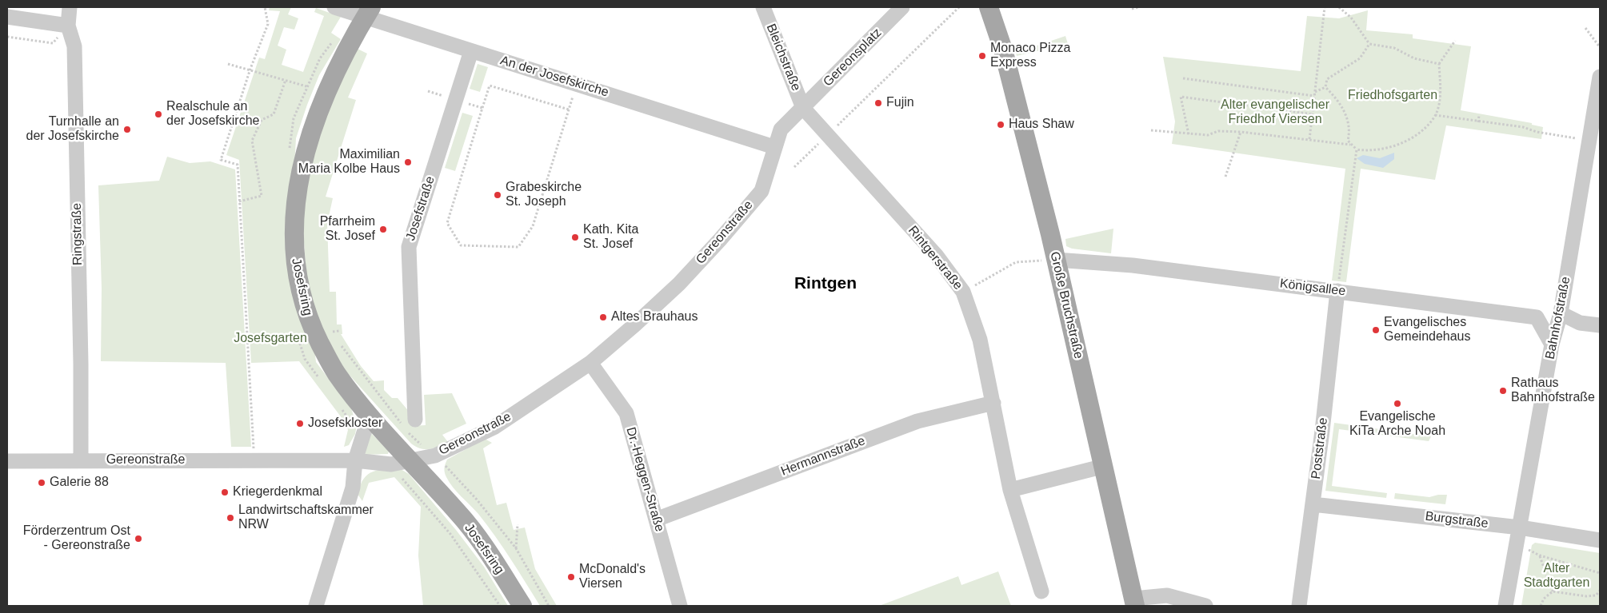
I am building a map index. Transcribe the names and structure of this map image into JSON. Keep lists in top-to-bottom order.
{
  "streets": {
    "main road": ["Josefsring", "Große Bruchstraße"],
    "street": [
      "Bleichstraße",
      "Gereonsplatz",
      "An der Josefskirche",
      "Josefstraße",
      "Gereonstraße",
      "Ringstraße",
      "Rintgerstraße",
      "Königsallee",
      "Bahnhofstraße",
      "Poststraße",
      "Hermannstraße",
      "Dr.-Heggen-Straße",
      "Burgstraße"
    ]
  },
  "crossings": [
    ["Bleichstraße", "Gereonsplatz"],
    ["Bleichstraße", "Gereonstraße"],
    ["Bleichstraße", "Rintgerstraße"],
    ["Gereonsplatz", "Gereonstraße"],
    ["Gereonsplatz", "Rintgerstraße"],
    ["An der Josefskirche", "Josefstraße"],
    ["An der Josefskirche", "Gereonstraße"],
    ["An der Josefskirche", "Josefsring"],
    ["Gereonstraße", "Ringstraße"],
    ["Gereonstraße", "Rintgerstraße"],
    ["Gereonstraße", "Josefsring"],
    ["Gereonstraße", "Dr.-Heggen-Straße"],
    ["Rintgerstraße", "Hermannstraße"],
    ["Königsallee", "Große Bruchstraße"],
    ["Königsallee", "Bahnhofstraße"],
    ["Königsallee", "Poststraße"],
    ["Bahnhofstraße", "Burgstraße"],
    ["Poststraße", "Burgstraße"],
    ["Hermannstraße", "Dr.-Heggen-Straße"]
  ],
  "districts": ["Rintgen"],
  "parks": [
    "Friedhofsgarten",
    "Alter evangelischer Friedhof Viersen",
    "Josefsgarten",
    "Alter Stadtgarten"
  ],
  "places": [
    "Monaco Pizza Express",
    "Fujin",
    "Realschule an der Josefskirche",
    "Haus Shaw",
    "Turnhalle an der Josefskirche",
    "Maximilian Maria Kolbe Haus",
    "Grabeskirche St. Joseph",
    "Pfarrheim St. Josef",
    "Kath. Kita St. Josef",
    "Altes Brauhaus",
    "Evangelisches Gemeindehaus",
    "Rathaus Bahnhofstraße",
    "Evangelische KiTa Arche Noah",
    "Josefskloster",
    "Galerie 88",
    "Kriegerdenkmal",
    "Landwirtschaftskammer NRW",
    "Förderzentrum Ost - Gereonstraße",
    "McDonald's Viersen"
  ]
}
